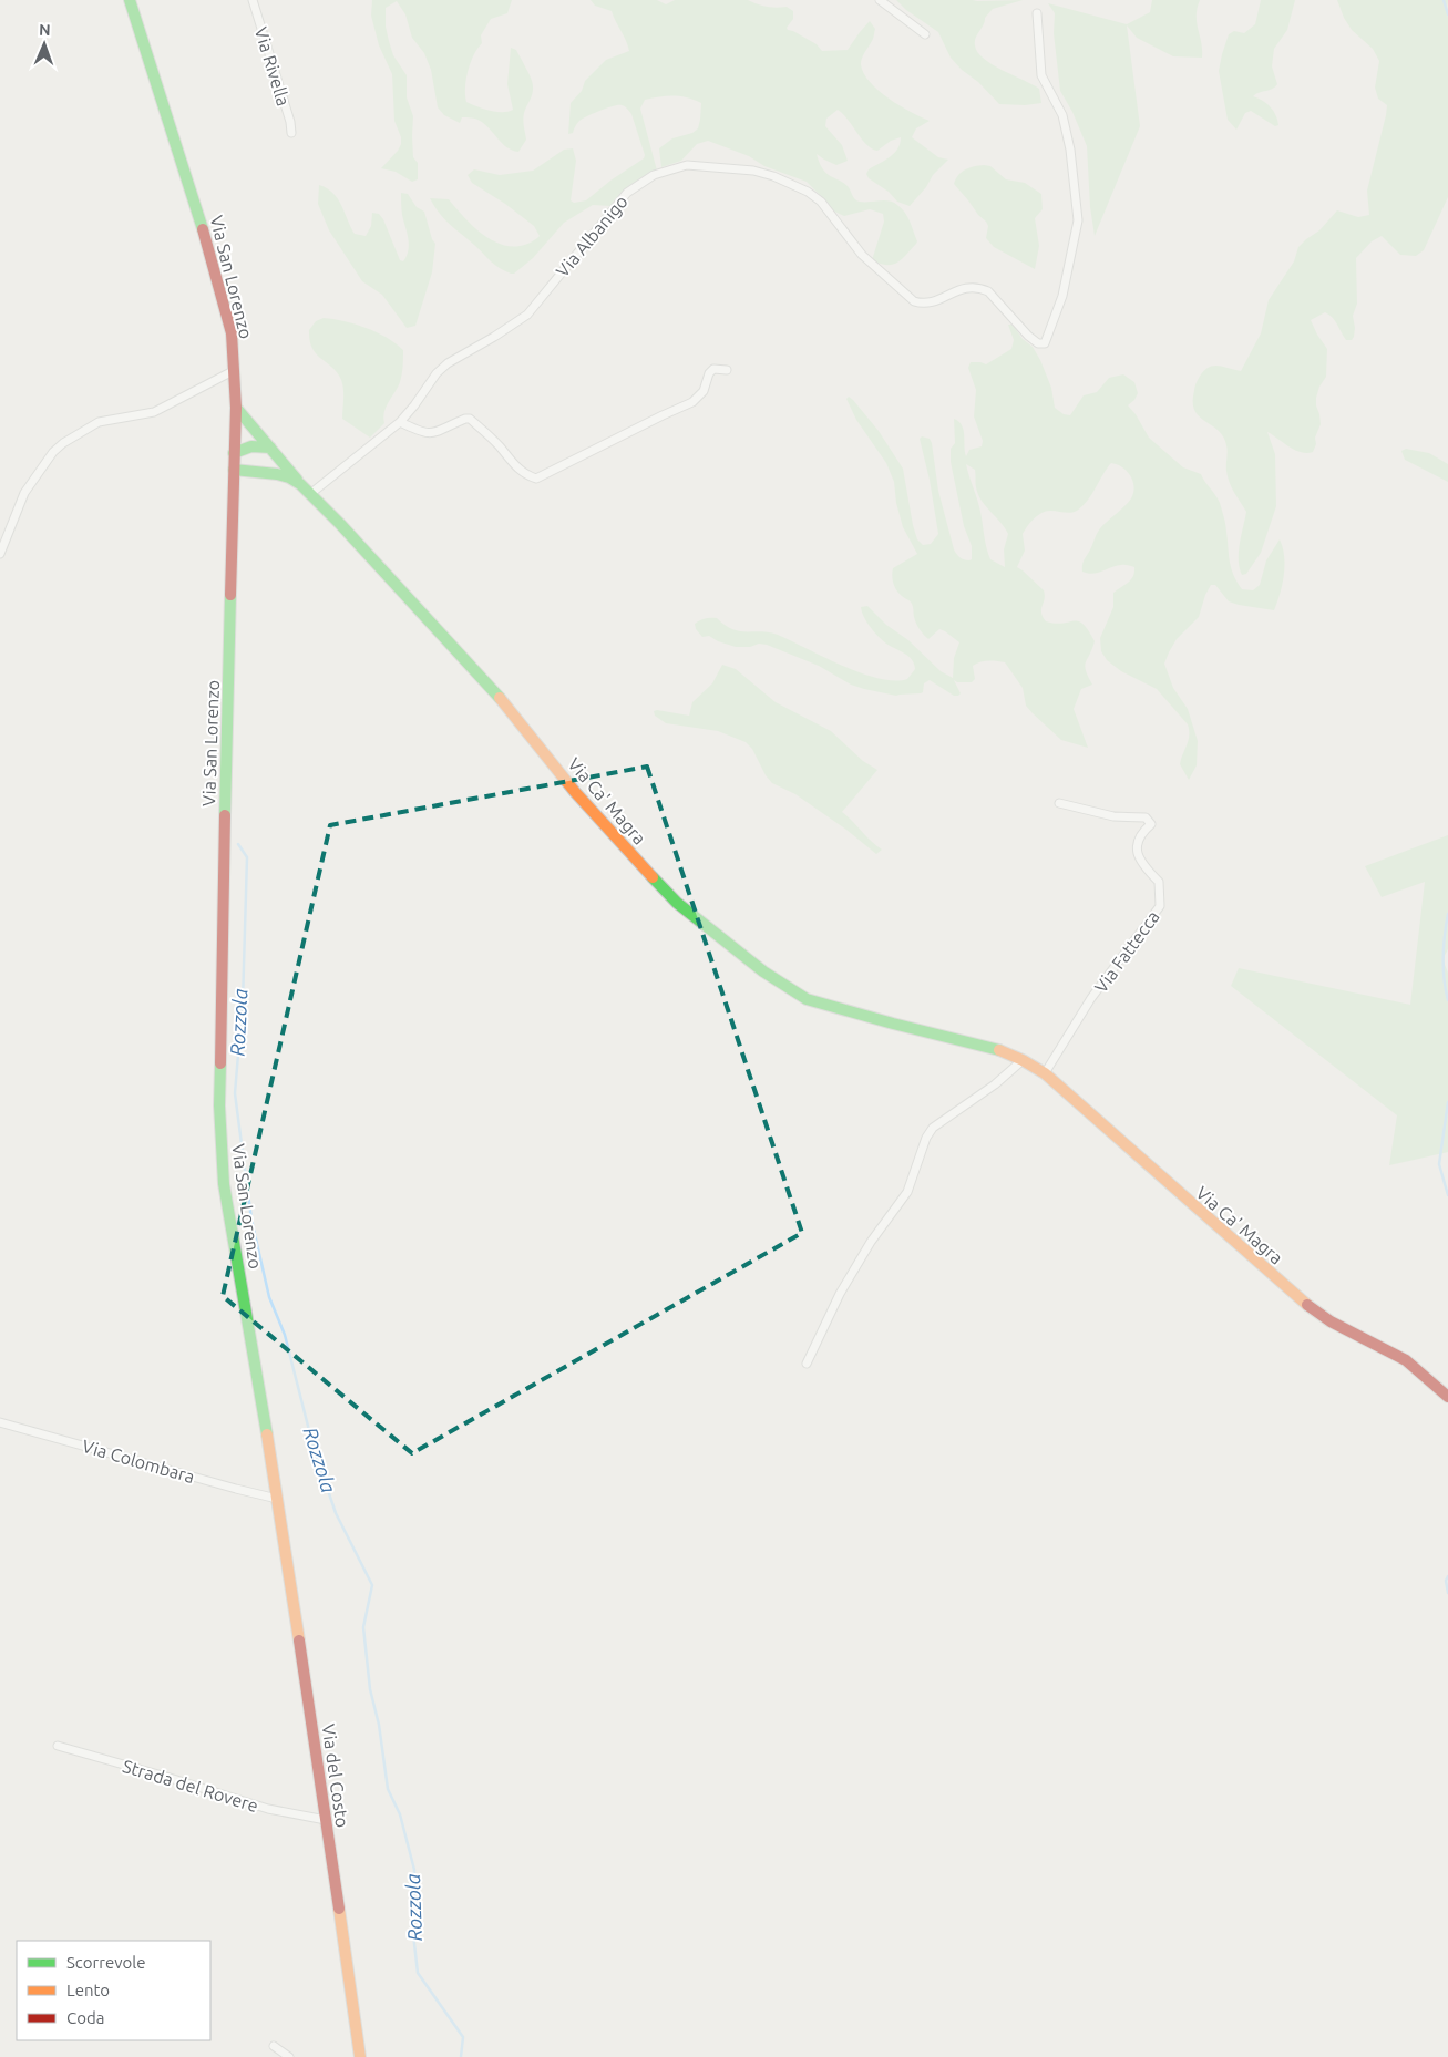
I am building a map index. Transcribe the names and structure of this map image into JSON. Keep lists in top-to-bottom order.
{
  "streets": {
    "main road": ["Via San Lorenzo", "Via Ca' Magra", "Via del Costo"],
    "street": [
      "Via Rivella",
      "Via Albanigo",
      "Via Fattecca",
      "Via Colombara",
      "Strada del Rovere"
    ]
  },
  "crossings": [
    ["Via Albanigo", "Via Ca' Magra"],
    ["Via San Lorenzo", "Via Ca' Magra"],
    ["Via San Lorenzo", "Via Colombara"],
    ["Via San Lorenzo", "Via del Costo"],
    ["Via Ca' Magra", "Via Fattecca"],
    ["Via Colombara", "Via del Costo"],
    ["Via del Costo", "Strada del Rovere"]
  ],
  "water": ["Rozzola"],
  "legend": ["Scorrevole", "Lento", "Coda"],
  "north": "top"
}
